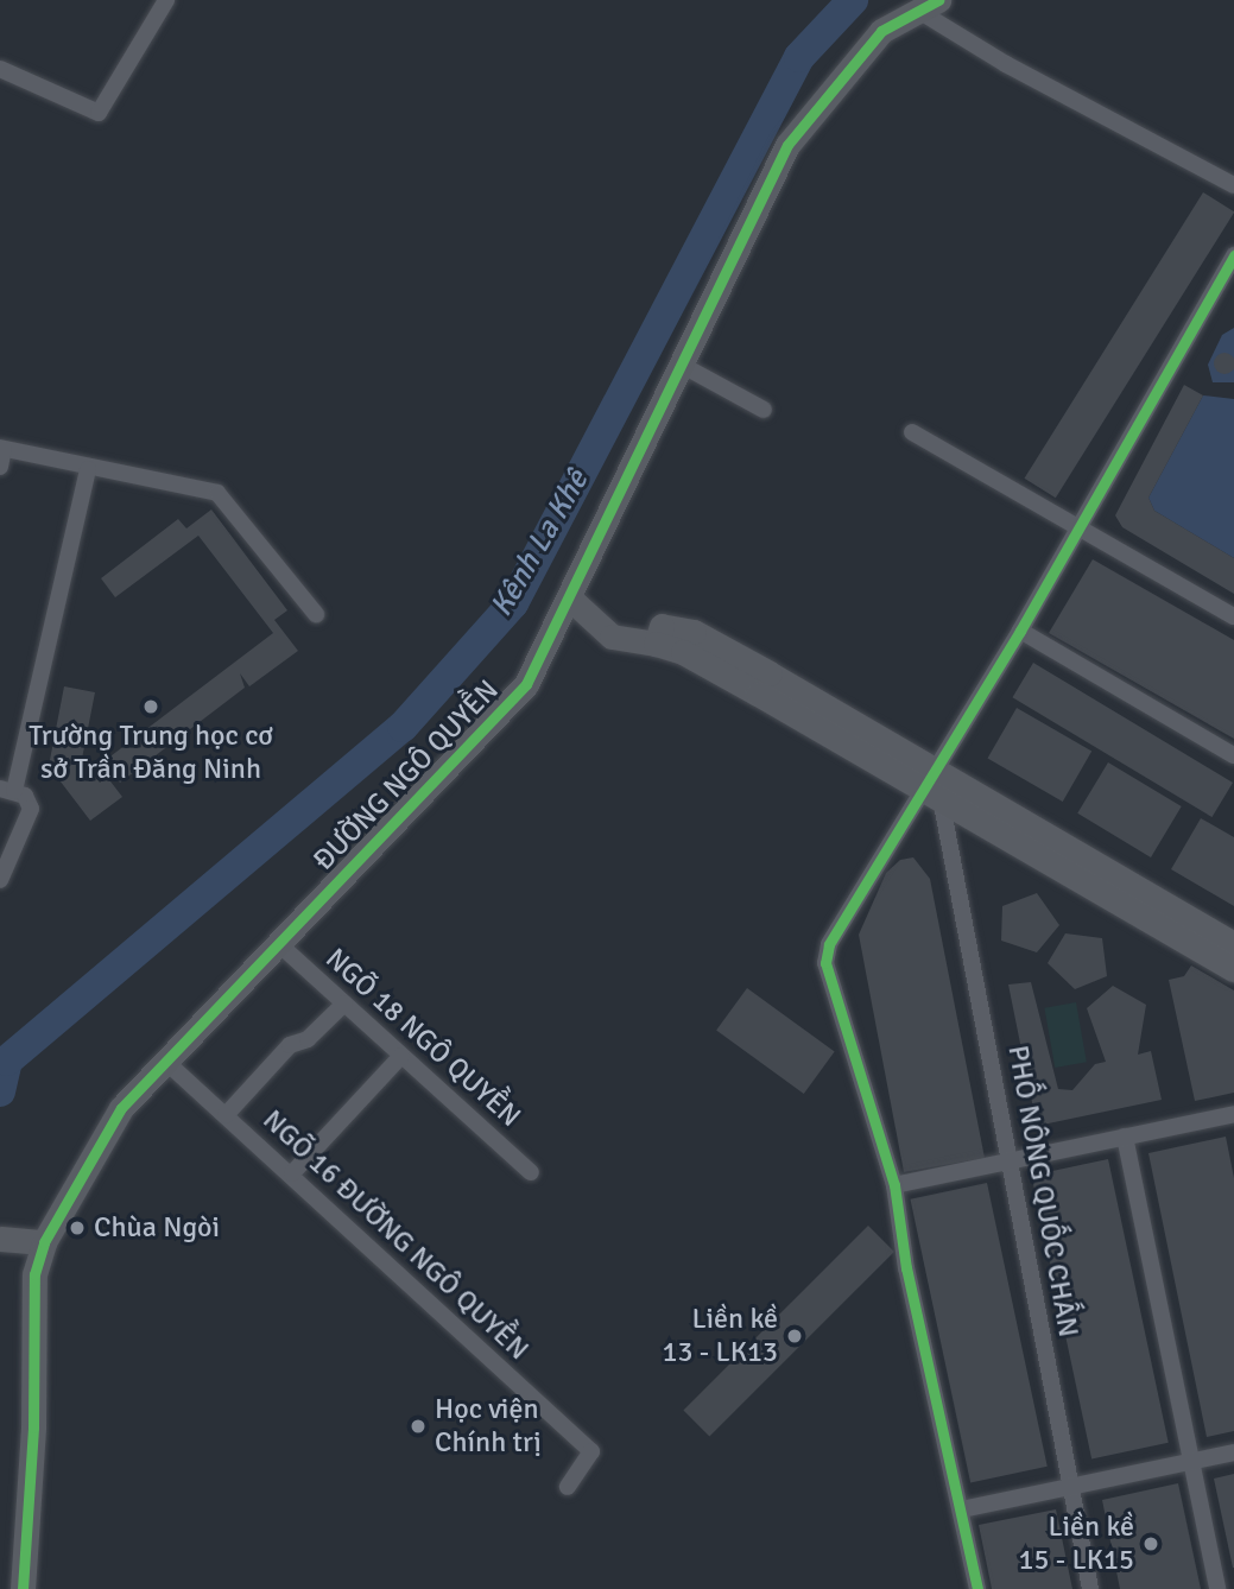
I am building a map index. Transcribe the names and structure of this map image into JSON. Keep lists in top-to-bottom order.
{
  "streets": {
    "street": [
      "ĐƯỜNG NGÔ QUYỀN",
      "NGÕ 18 NGÔ QUYỀN",
      "PHỐ NÔNG QUỐC CHẤN",
      "NGÕ 16 ĐƯỜNG NGÔ QUYỀN"
    ]
  },
  "crossings": [
    ["ĐƯỜNG NGÔ QUYỀN", "NGÕ 18 NGÔ QUYỀN"],
    ["ĐƯỜNG NGÔ QUYỀN", "NGÕ 16 ĐƯỜNG NGÔ QUYỀN"]
  ],
  "water": ["Kênh La Khê"],
  "places": [
    "Trường Trung học cơ sở Trần Đăng Ninh",
    "Chùa Ngòi",
    "Liền kề 13 - LK13",
    "Học viện Chính trị",
    "Liền kề 15 - LK15"
  ]
}
